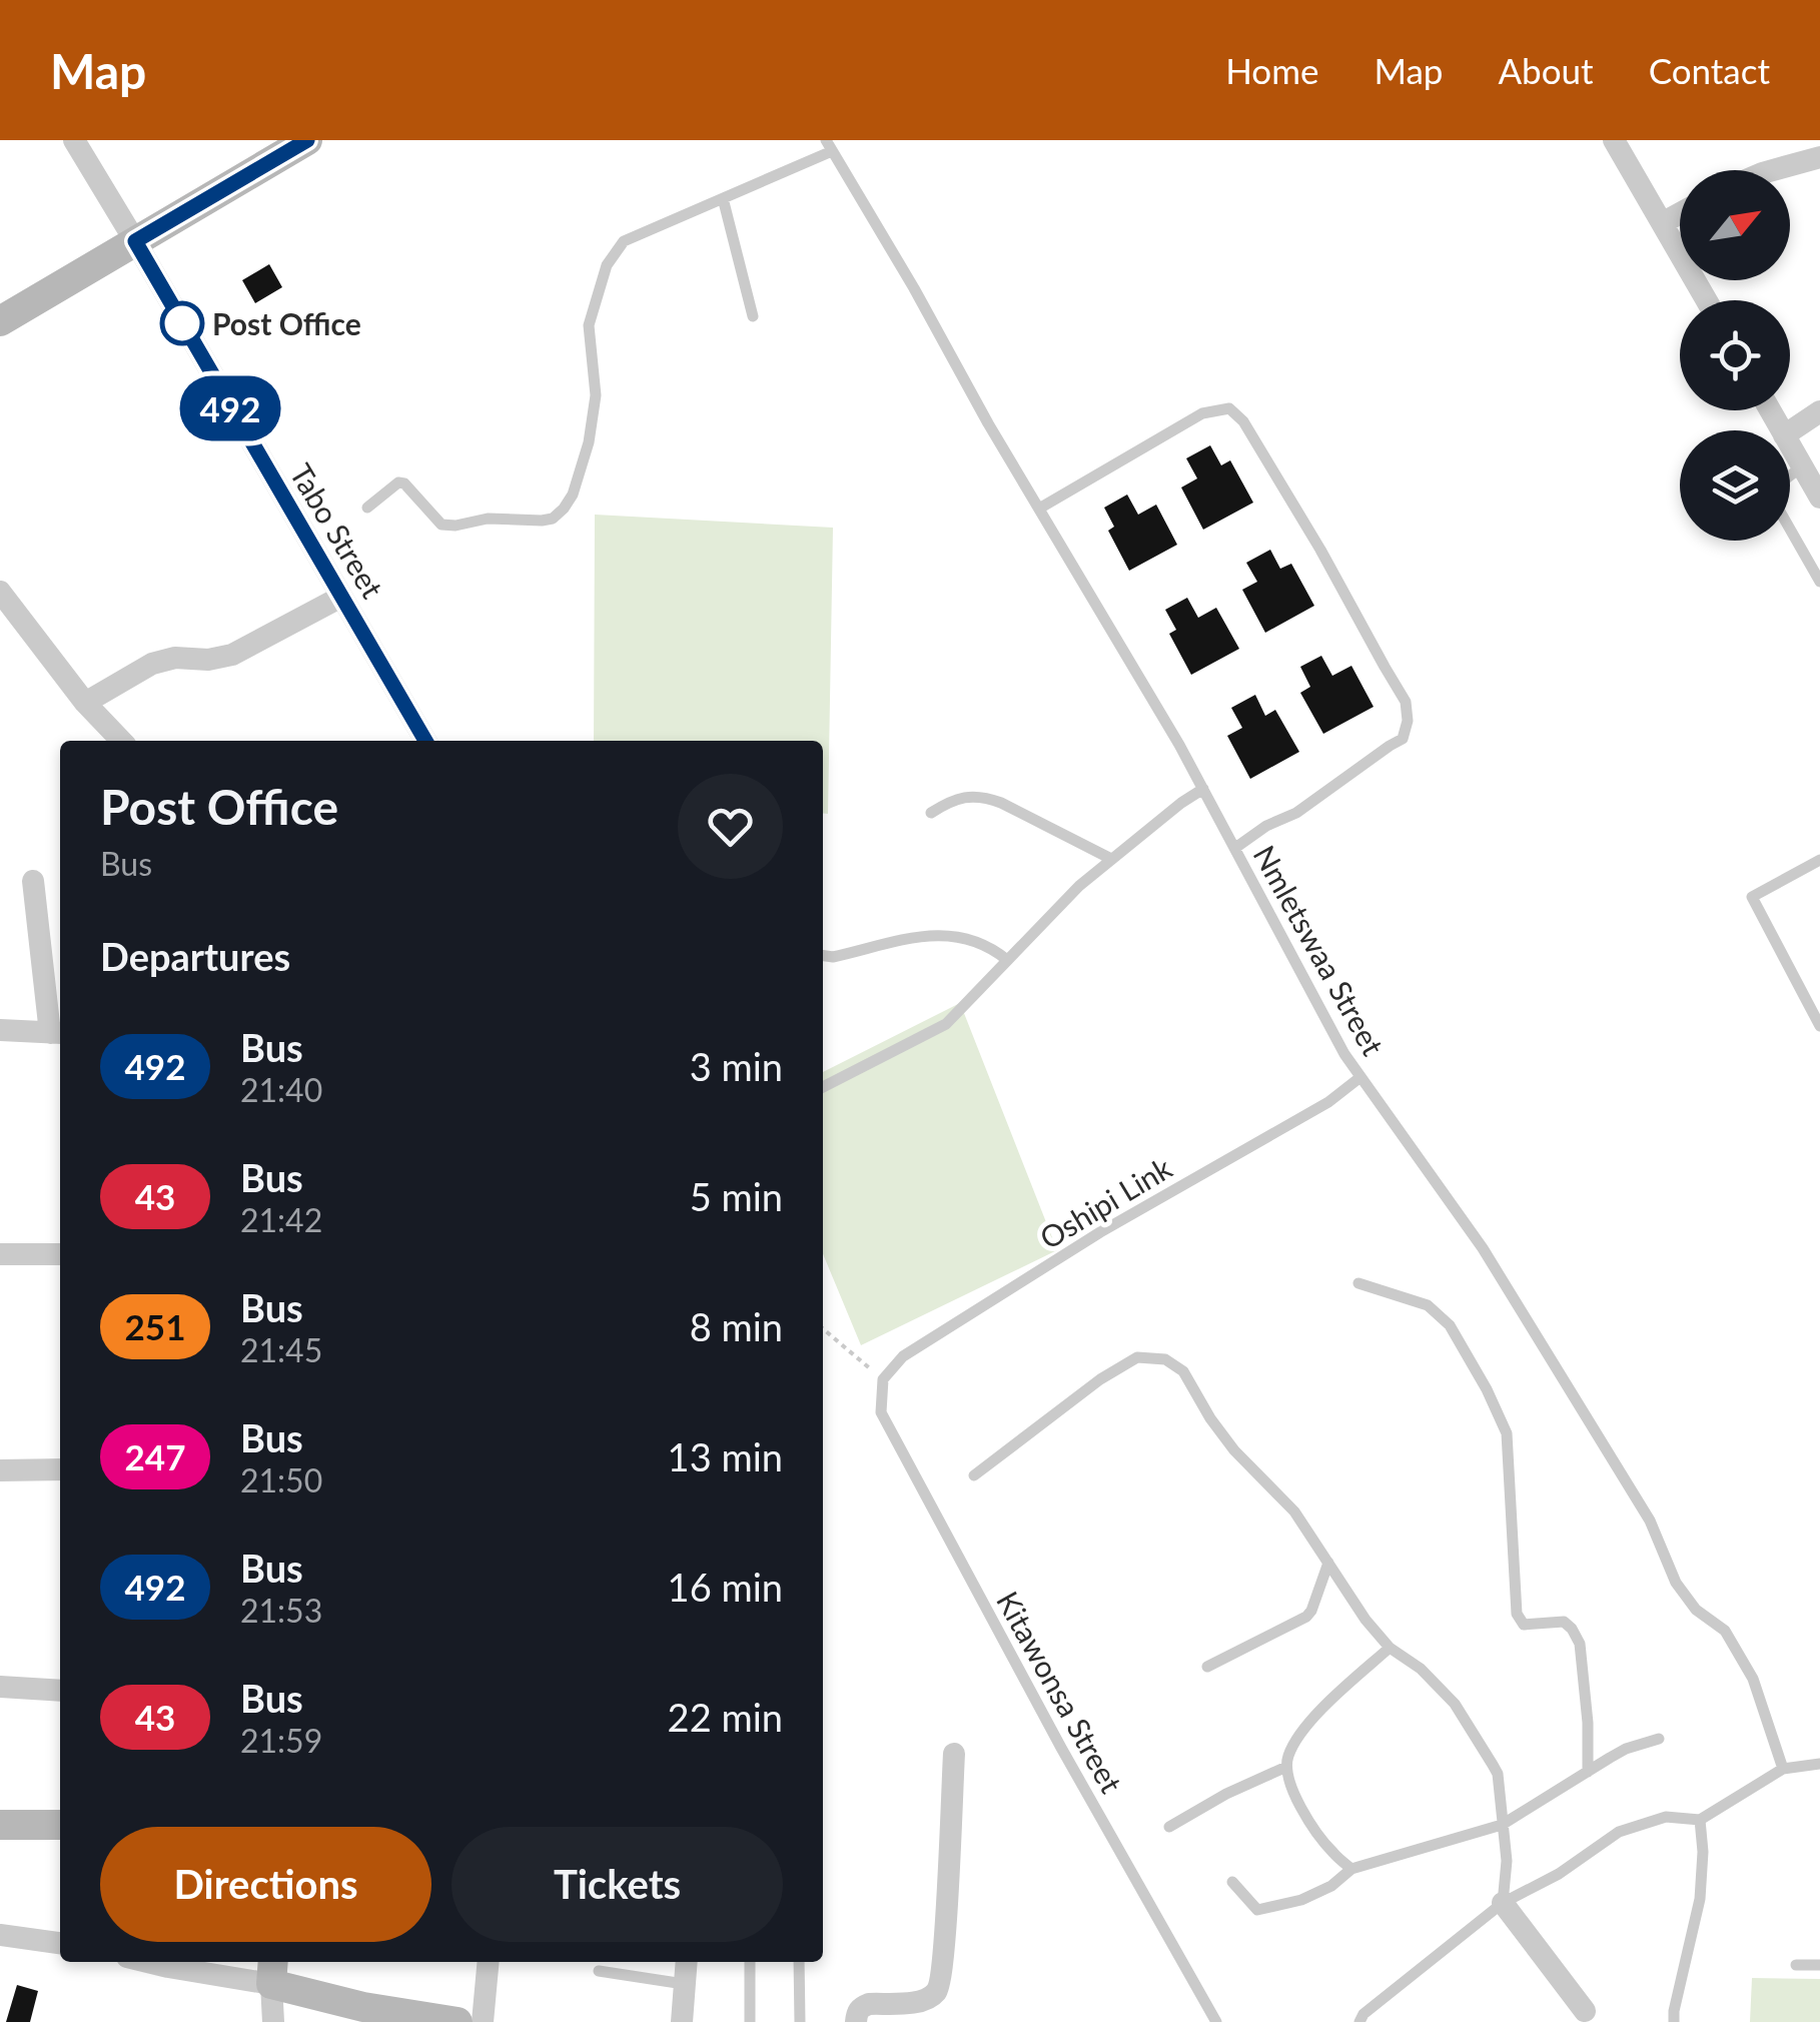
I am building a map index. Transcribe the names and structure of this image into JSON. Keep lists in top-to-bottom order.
{
  "streets": {
    "street": ["Tabo Street"],
    "lane": ["Nmletswaa Street", "Oshipi Link", "Kitawonsa Street"]
  },
  "crossings": [
    ["Nmletswaa Street", "Oshipi Link"],
    ["Oshipi Link", "Kitawonsa Street"]
  ],
  "places": ["Post Office"],
  "lines": ["bus line 492"],
  "north": "top right",
  "page": {
    "header": "Map",
    "nav": [
      "Home",
      "Map",
      "About",
      "Contact"
    ],
    "on_map": "492",
    "heading": [
      ["Post Office", "Bus"],
      "Departures"
    ],
    "list": [
      {
        "mark": "492",
        "name": "Bus",
        "note": "21:40",
        "value": "3 min"
      },
      {
        "mark": "43",
        "name": "Bus",
        "note": "21:42",
        "value": "5 min"
      },
      {
        "mark": "251",
        "name": "Bus",
        "note": "21:45",
        "value": "8 min"
      },
      {
        "mark": "247",
        "name": "Bus",
        "note": "21:50",
        "value": "13 min"
      },
      {
        "mark": "492",
        "name": "Bus",
        "note": "21:53",
        "value": "16 min"
      },
      {
        "mark": "43",
        "name": "Bus",
        "note": "21:59",
        "value": "22 min"
      }
    ],
    "buttons": ["Directions", "Tickets"]
  }
}
